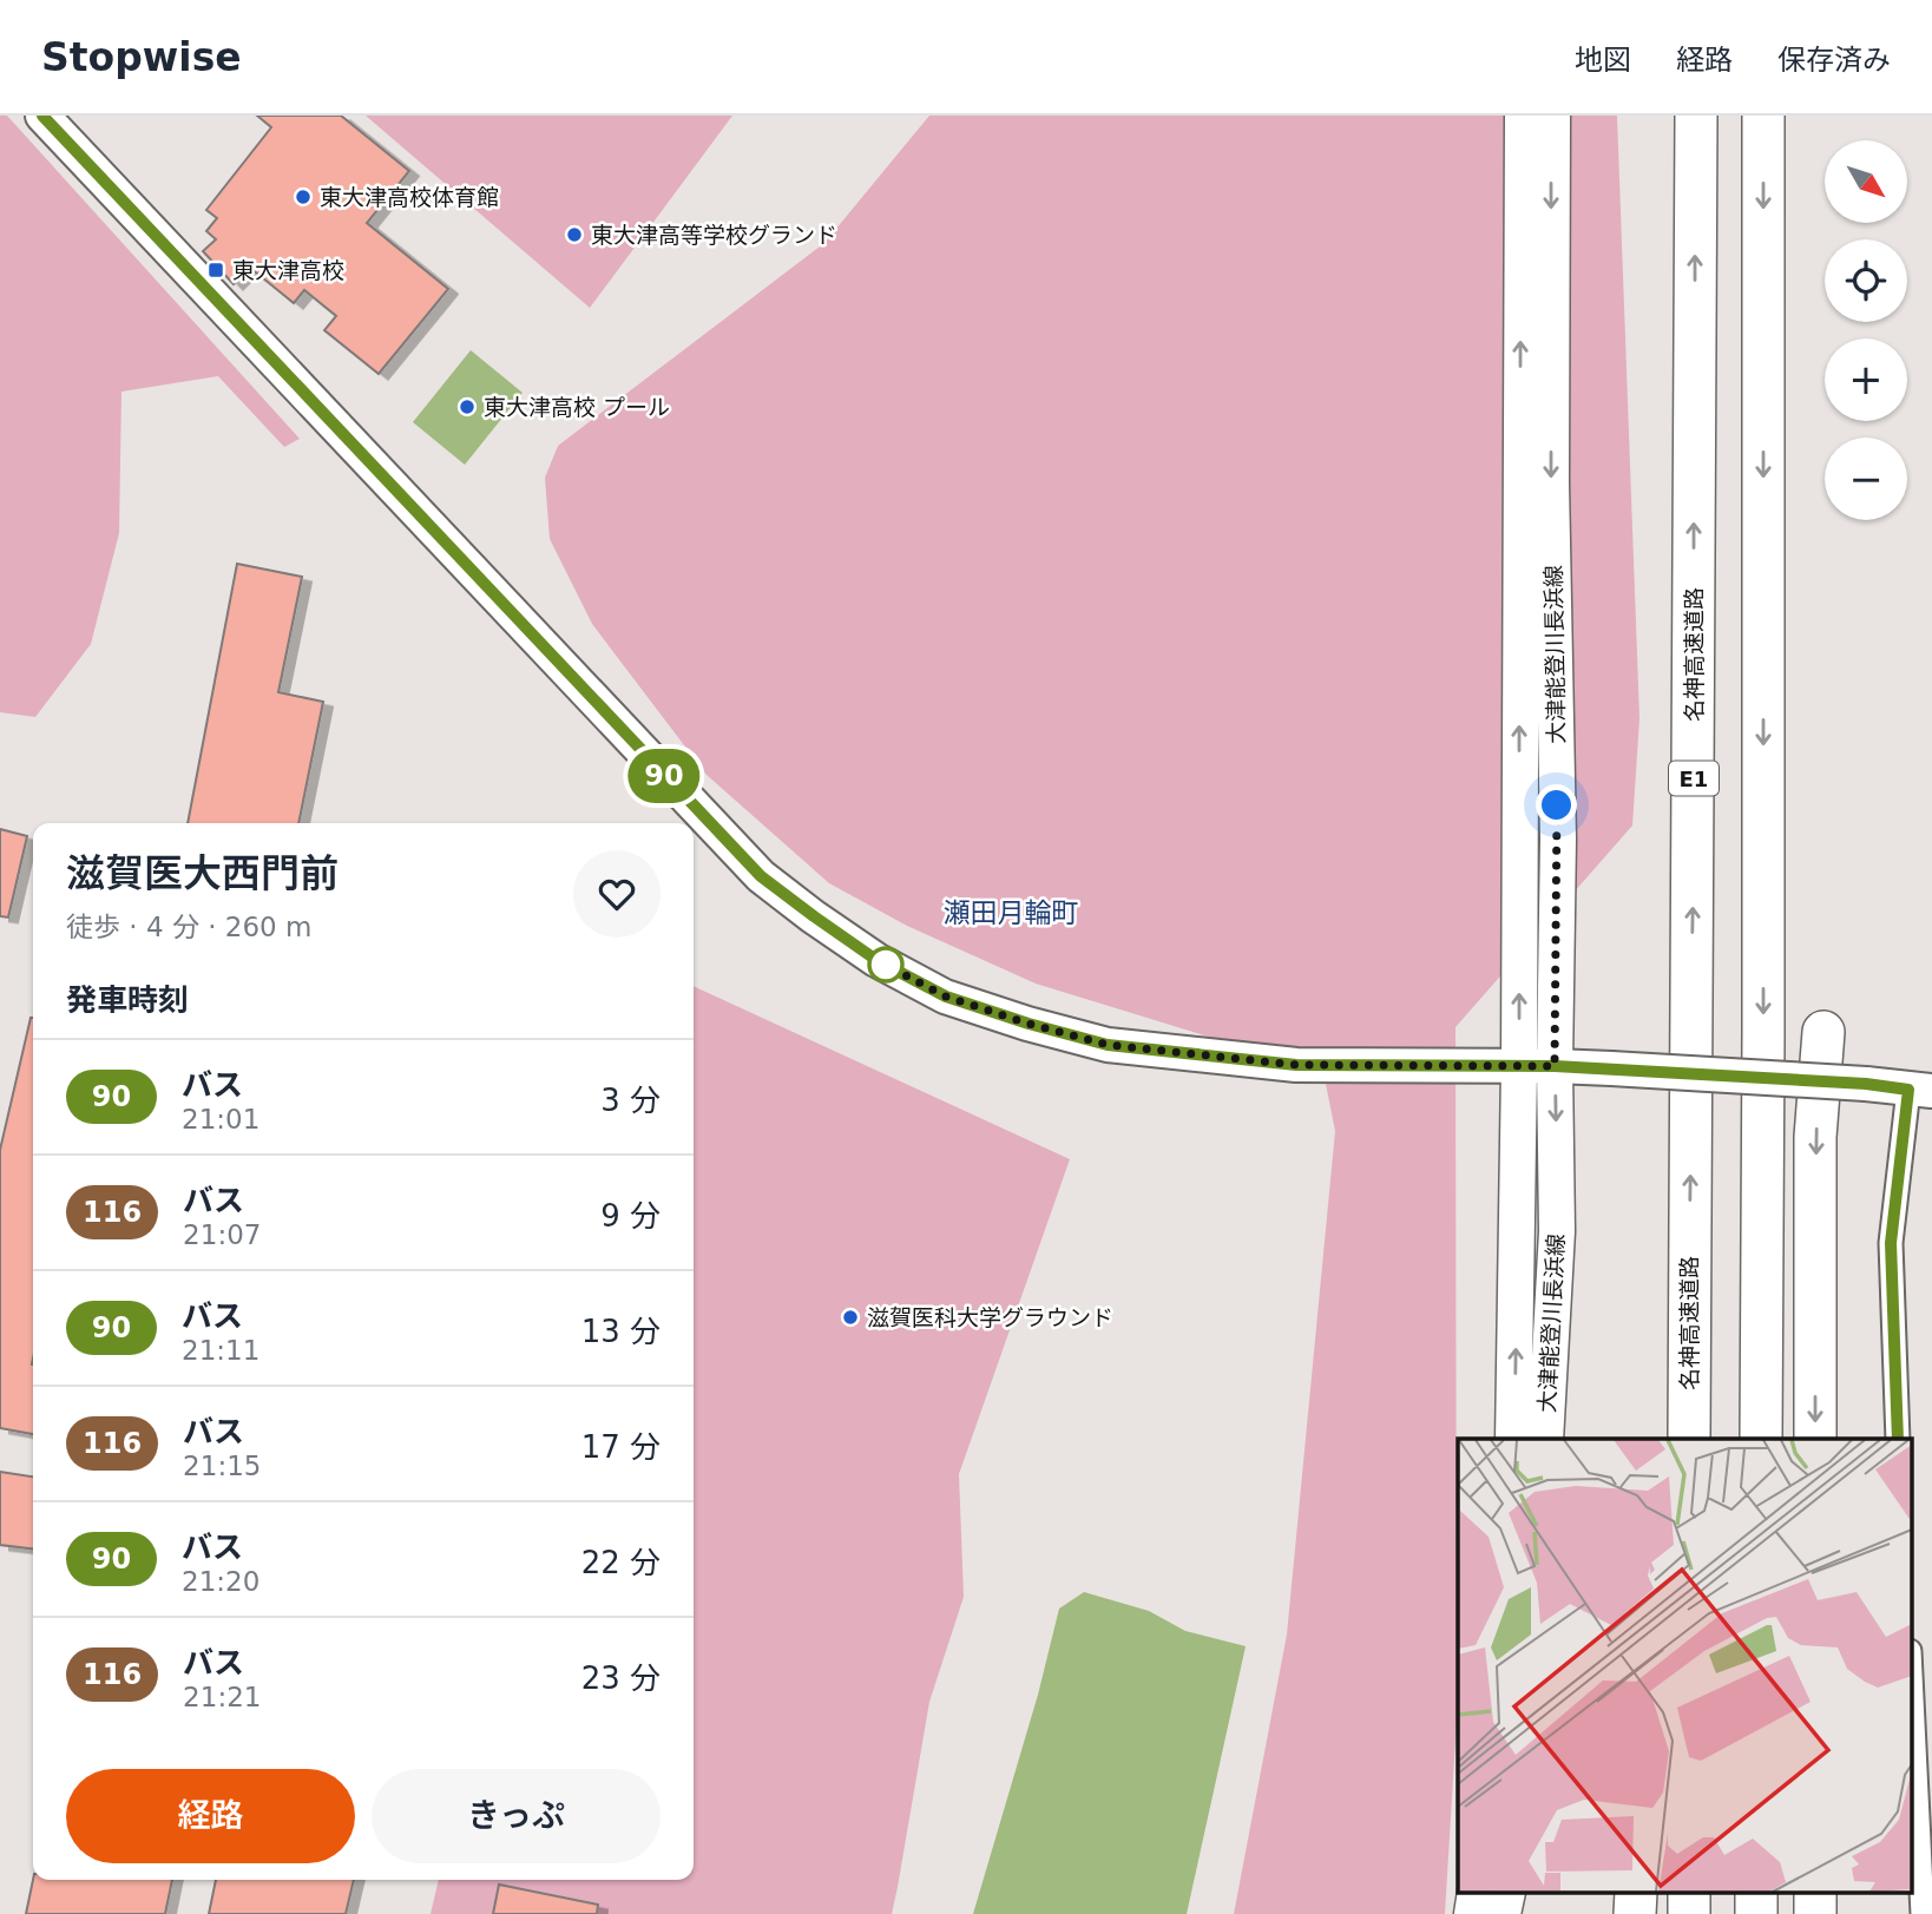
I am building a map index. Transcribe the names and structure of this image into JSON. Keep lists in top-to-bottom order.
{
  "streets": {
    "highway": ["名神高速道路", "E1"],
    "main road": ["大津能登川長浜線"]
  },
  "districts": ["瀬田月輪町"],
  "places": {
    "other": [
      "東大津高校体育館",
      "東大津高等学校グランド",
      "東大津高校 プール",
      "滋賀医科大学グラウンド"
    ],
    "transit": ["東大津高校"]
  },
  "lines": ["bus line 90"],
  "north": "bottom right",
  "page": {
    "header": "Stopwise",
    "nav": ["地図", "経路", "保存済み"],
    "on_map": "90",
    "map_buttons": ["+", "−"],
    "heading": [
      ["滋賀医大西門前", "徒歩 · 4 分 · 260 m"],
      "発車時刻"
    ],
    "list": [
      {
        "mark": "90",
        "name": "バス",
        "note": "21:01",
        "value": "3 分"
      },
      {
        "mark": "116",
        "name": "バス",
        "note": "21:07",
        "value": "9 分"
      },
      {
        "mark": "90",
        "name": "バス",
        "note": "21:11",
        "value": "13 分"
      },
      {
        "mark": "116",
        "name": "バス",
        "note": "21:15",
        "value": "17 分"
      },
      {
        "mark": "90",
        "name": "バス",
        "note": "21:20",
        "value": "22 分"
      },
      {
        "mark": "116",
        "name": "バス",
        "note": "21:21",
        "value": "23 分"
      }
    ],
    "buttons": ["経路", "きっぷ"]
  }
}
